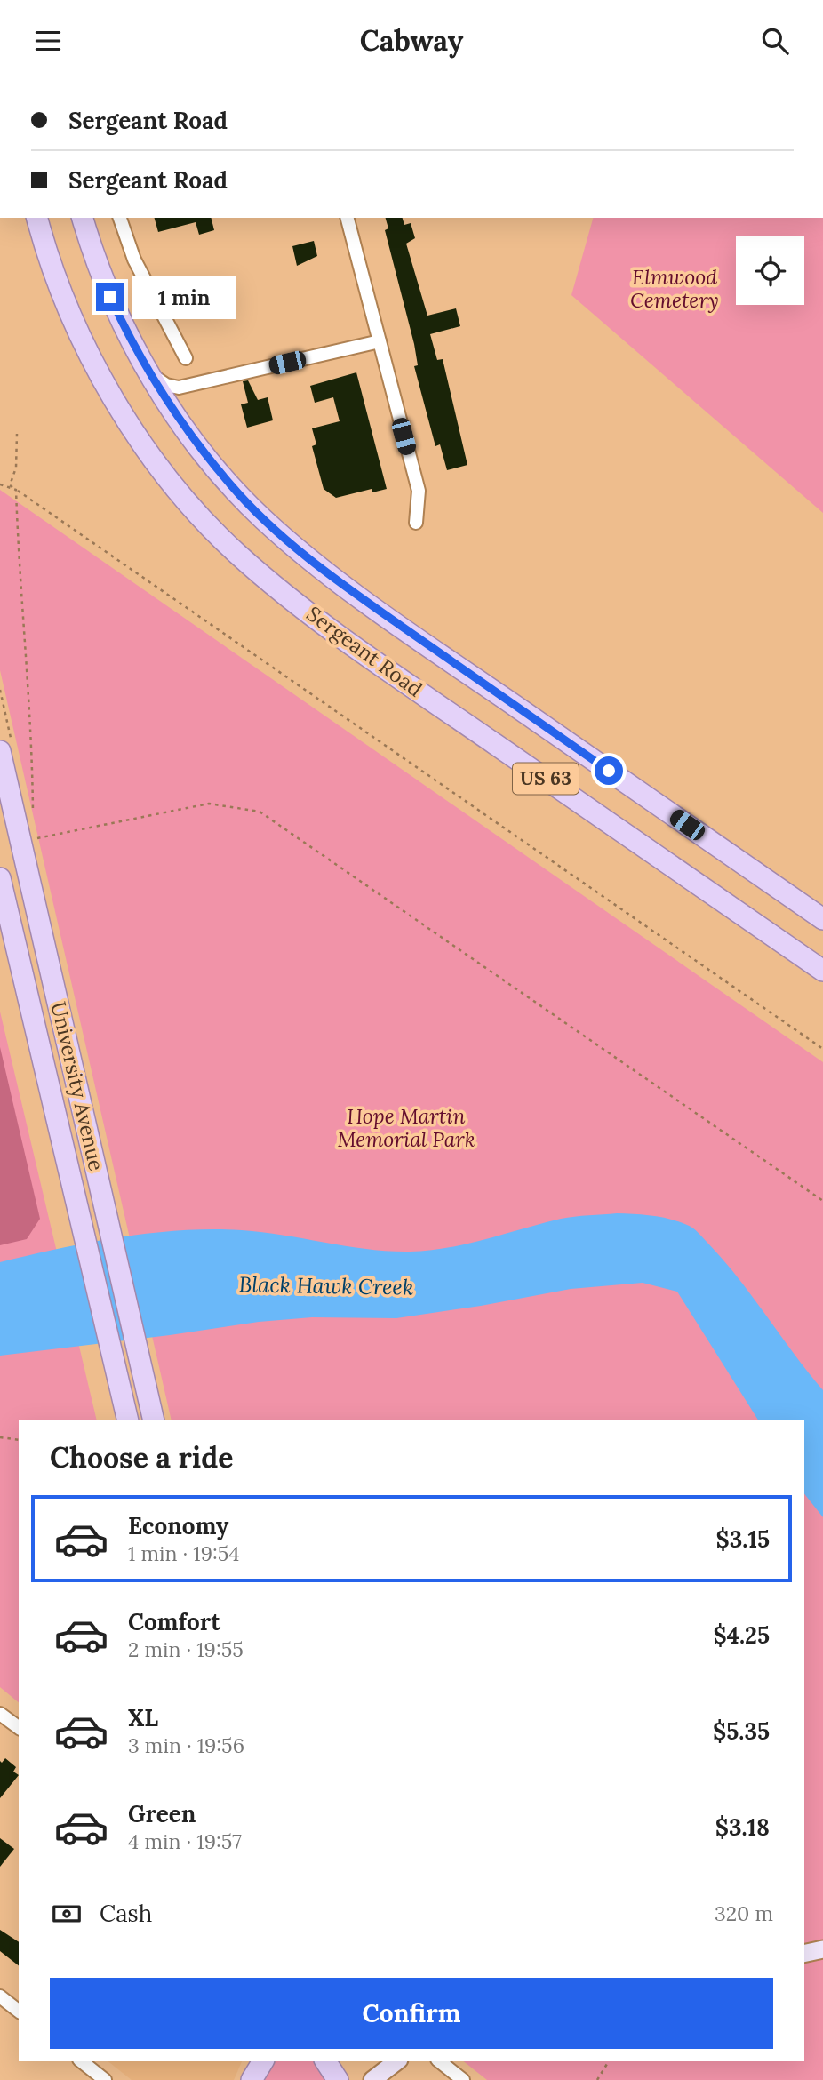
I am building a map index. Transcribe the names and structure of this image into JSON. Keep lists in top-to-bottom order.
{
  "streets": {
    "main road": ["Sergeant Road", "US 63", "University Avenue"]
  },
  "water": ["Black Hawk Creek"],
  "parks": ["Elmwood Cemetery", "Hope Martin Memorial Park"],
  "page": {
    "header": "Cabway",
    "banner": ["Sergeant Road", "Sergeant Road"],
    "bubble": "1 min",
    "heading": "Choose a ride",
    "list": [
      {
        "name": "Economy",
        "note": "1 min · 19:54",
        "value": "$3.15"
      },
      {
        "name": "Comfort",
        "note": "2 min · 19:55",
        "value": "$4.25"
      },
      {
        "name": "XL",
        "note": "3 min · 19:56",
        "value": "$5.35"
      },
      {
        "name": "Green",
        "note": "4 min · 19:57",
        "value": "$3.18"
      }
    ],
    "pay": ["Cash", "320 m"],
    "buttons": "Confirm"
  }
}
